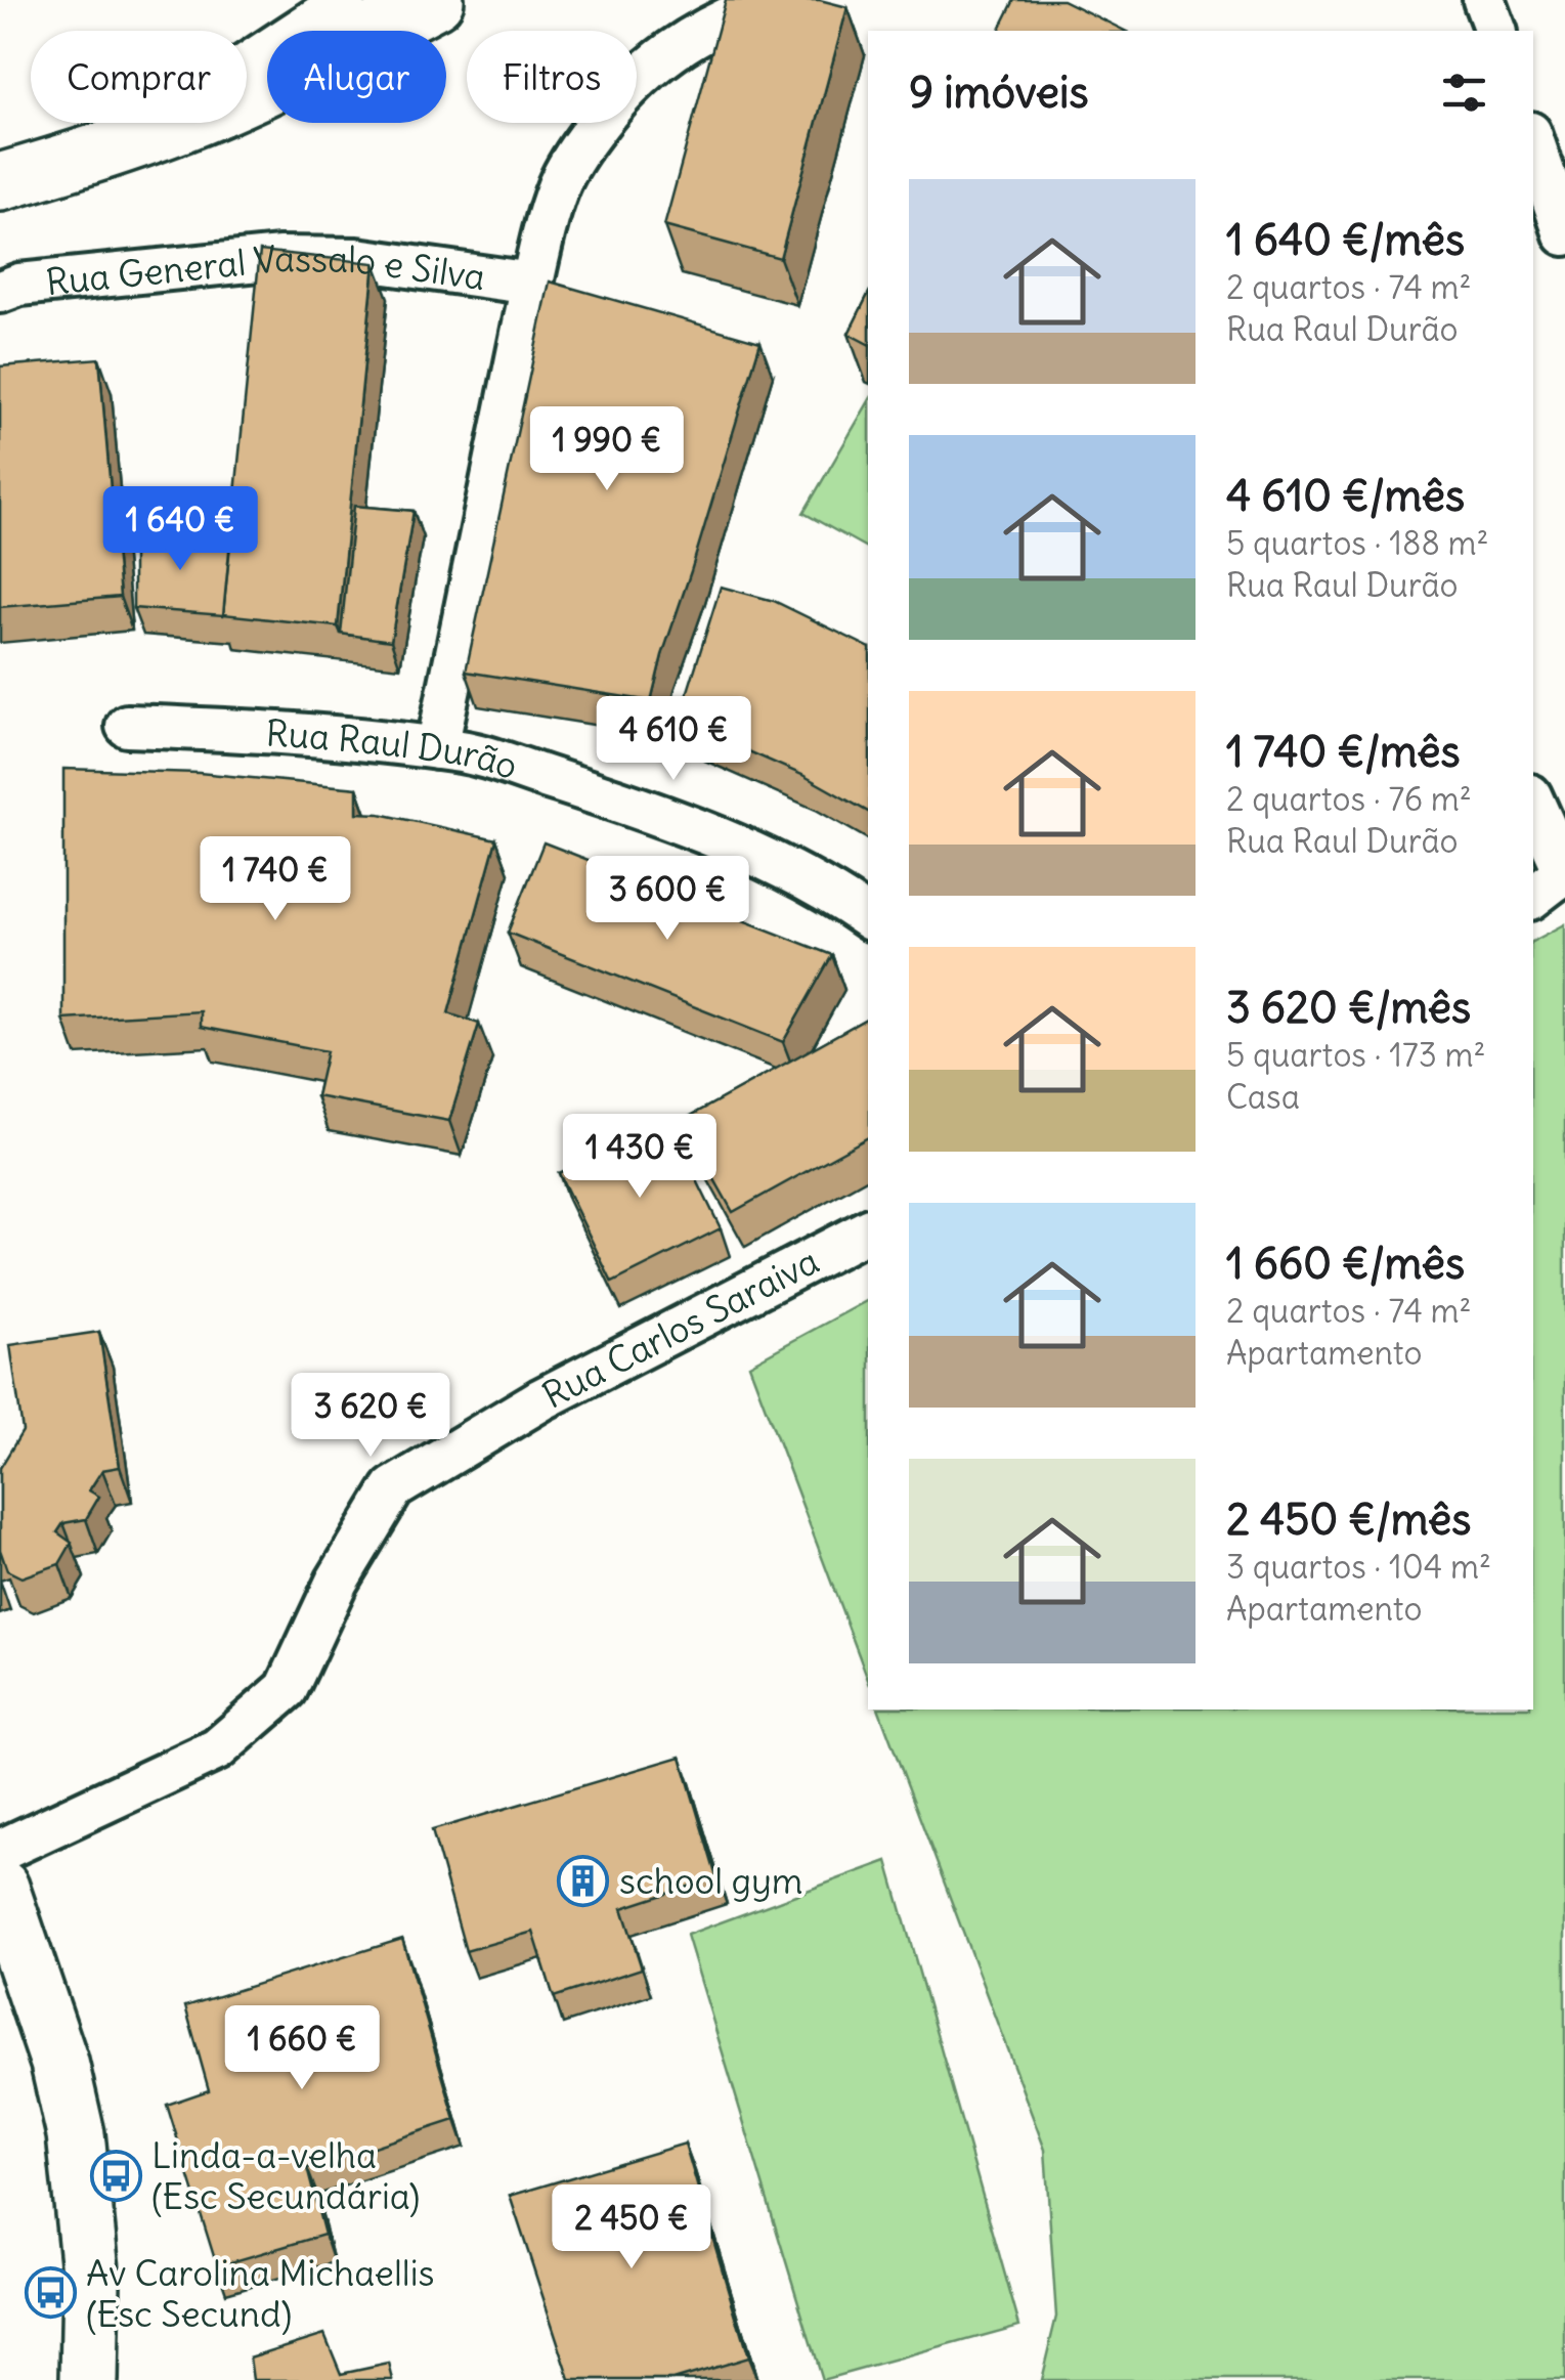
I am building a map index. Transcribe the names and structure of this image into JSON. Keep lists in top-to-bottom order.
{
  "streets": {
    "street": ["Rua General Vassalo e Silva", "Rua Raul Durão", "Rua Carlos Saraiva"]
  },
  "places": {
    "building": ["school gym"],
    "bus stop": ["Linda-a-velha (Esc Secundária)", "Av Carolina Michaellis (Esc Secund)"]
  },
  "page": {
    "chip": ["Comprar", "Alugar", "Filtros"],
    "heading": "9 imóveis",
    "list": [
      {
        "name": "1 640 €/mês",
        "note": "2 quartos · 74 m² · Rua Raul Durão"
      },
      {
        "name": "4 610 €/mês",
        "note": "5 quartos · 188 m² · Rua Raul Durão"
      },
      {
        "name": "1 740 €/mês",
        "note": "2 quartos · 76 m² · Rua Raul Durão"
      },
      {
        "name": "3 620 €/mês",
        "note": "5 quartos · 173 m² · Casa"
      },
      {
        "name": "1 660 €/mês",
        "note": "2 quartos · 74 m² · Apartamento"
      },
      {
        "name": "2 450 €/mês",
        "note": "3 quartos · 104 m² · Apartamento"
      }
    ],
    "price": [
      "1 990 €",
      "1 640 €",
      "4 610 €",
      "1 740 €",
      "3 600 €",
      "1 430 €",
      "3 620 €",
      "1 660 €",
      "2 450 €"
    ]
  }
}
